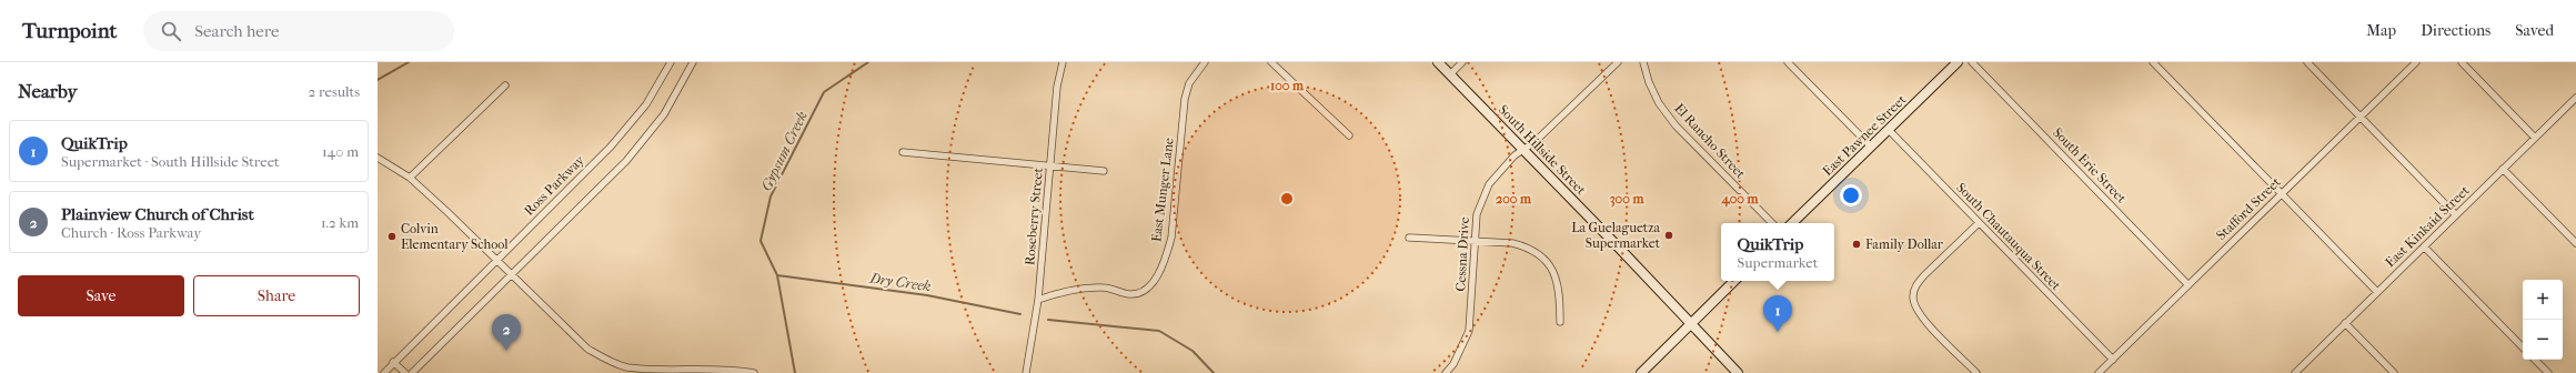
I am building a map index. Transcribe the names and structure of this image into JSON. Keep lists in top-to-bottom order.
{
  "streets": {
    "main road": ["East Pawnee Street", "South Hillside Street"],
    "street": [
      "El Rancho Street",
      "South Erie Street",
      "Ross Parkway",
      "East Munger Lane",
      "Stafford Street",
      "Roseberry Street",
      "East Kinkaid Street",
      "South Chautauqua Street",
      "Cessna Drive"
    ]
  },
  "crossings": [
    ["East Pawnee Street", "South Chautauqua Street"],
    ["South Hillside Street", "Cessna Drive"],
    ["South Erie Street", "Stafford Street"],
    ["East Munger Lane", "Roseberry Street"],
    ["Stafford Street", "South Chautauqua Street"]
  ],
  "water": ["Gypsum Creek", "Dry Creek"],
  "places": ["La Guelaguetza Supermarket", "Colvin Elementary School", "Family Dollar"],
  "page": {
    "header": "Turnpoint",
    "search": "Search here",
    "nav": ["Map", "Directions", "Saved"],
    "heading": ["Nearby", "2 results"],
    "list": [
      {
        "mark": "1",
        "name": "QuikTrip",
        "note": "Supermarket · South Hillside Street",
        "value": "140 m"
      },
      {
        "mark": "2",
        "name": "Plainview Church of Christ",
        "note": "Church · Ross Parkway",
        "value": "1.2 km"
      }
    ],
    "popup": ["QuikTrip", "Supermarket"],
    "buttons": ["Save", "Share"],
    "map_buttons": ["+", "−"],
    "pins": ["1", "2"]
  },
  "rings": [
    "100 m",
    "200 m",
    "300 m",
    "400 m"
  ]
}
